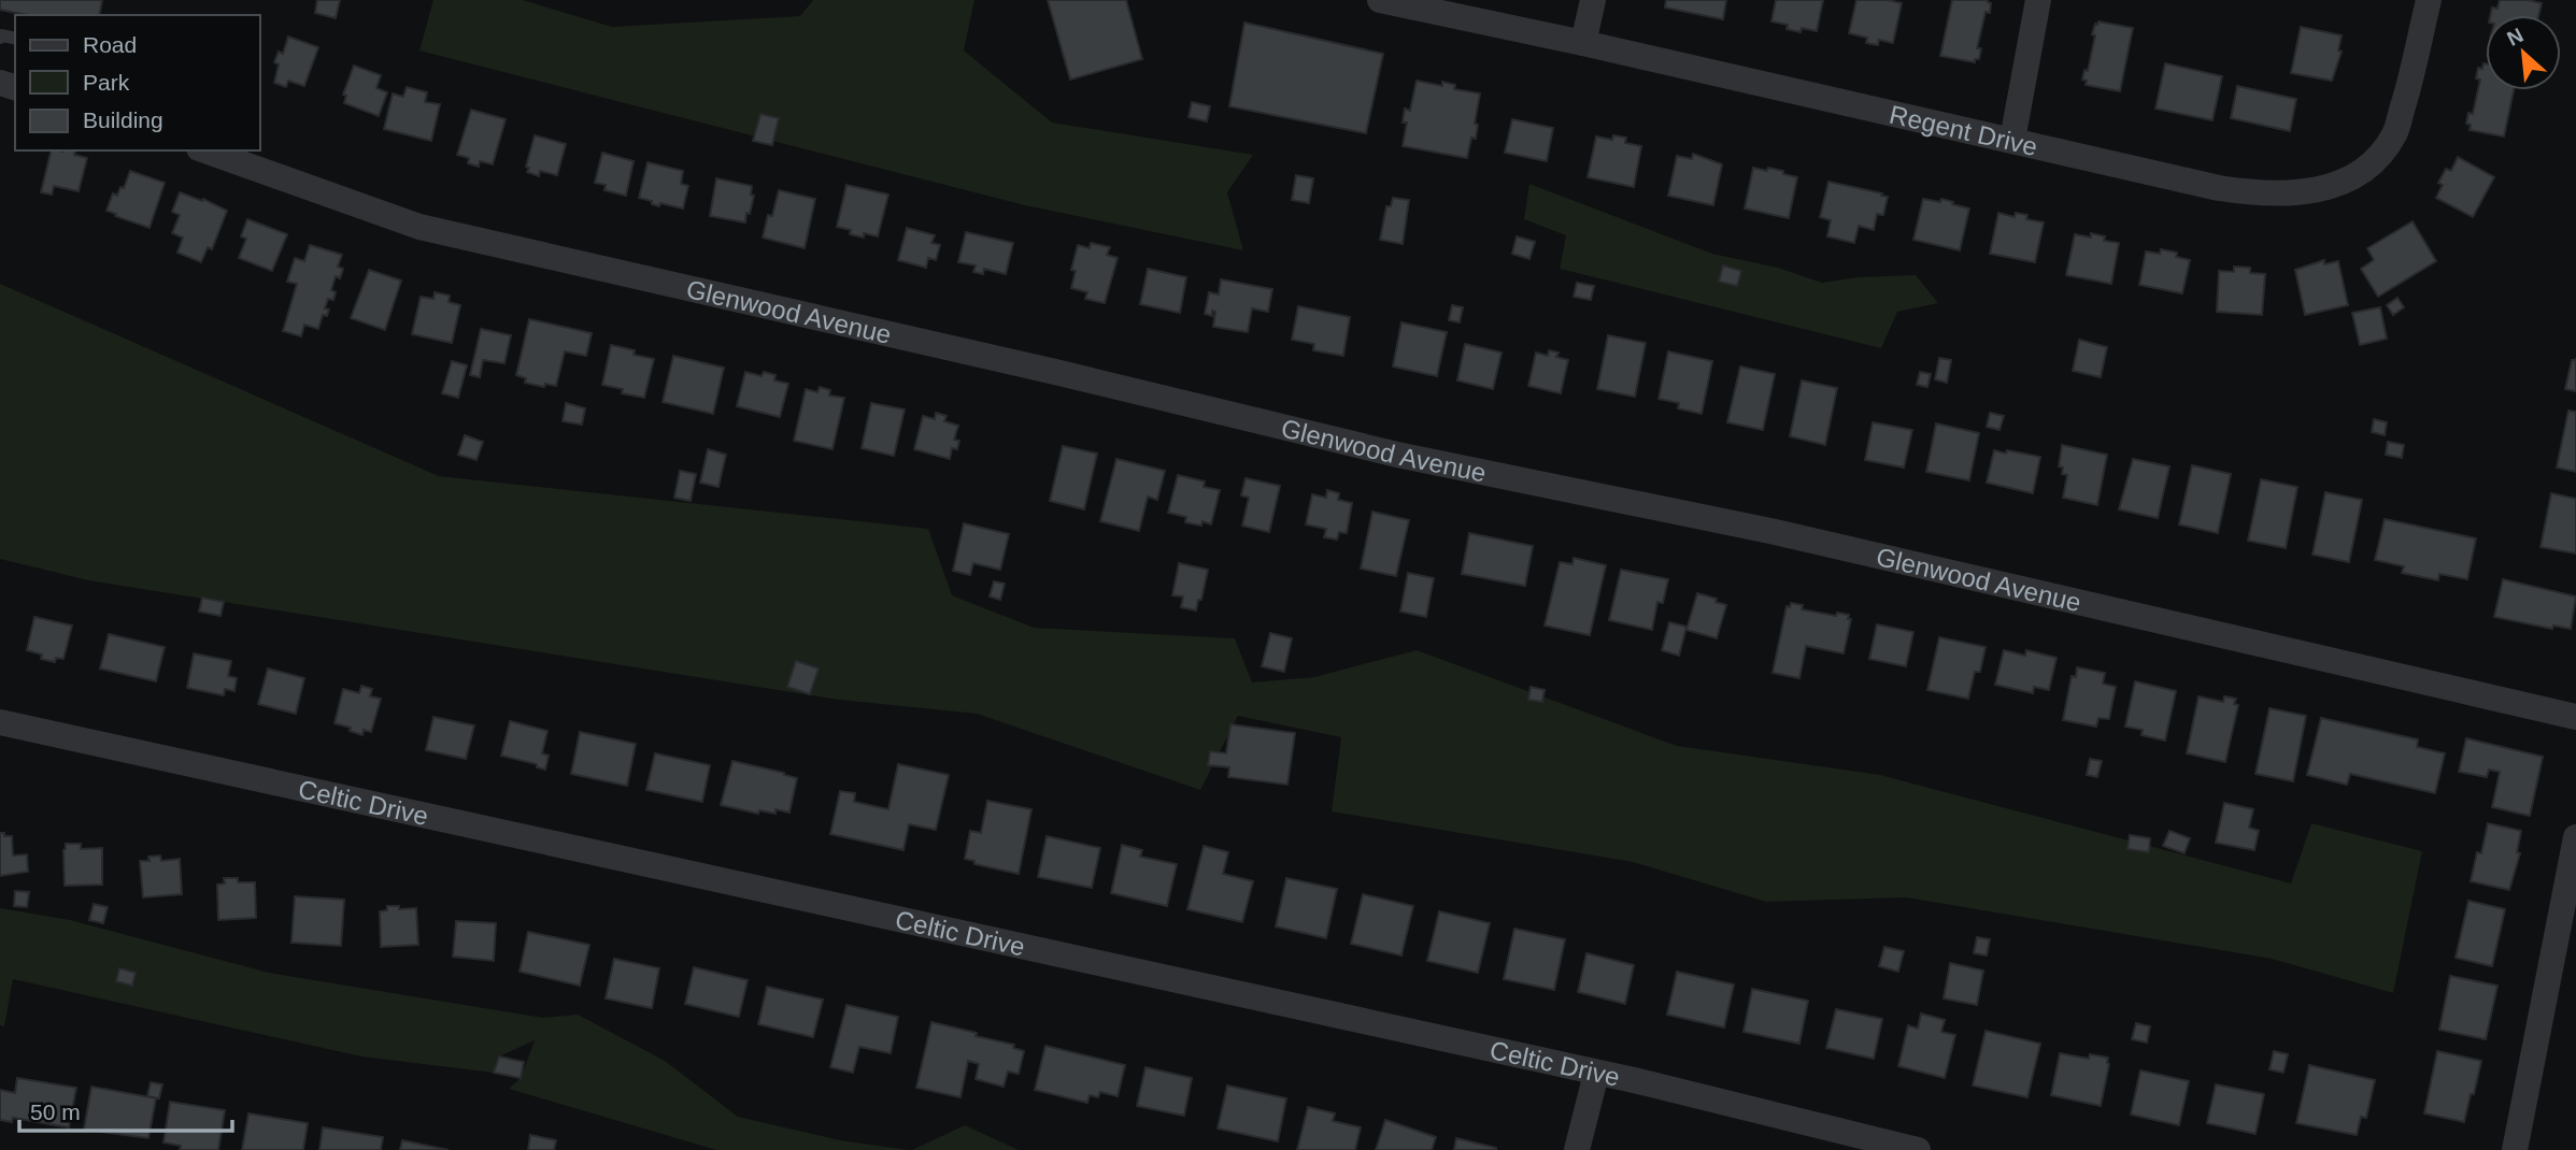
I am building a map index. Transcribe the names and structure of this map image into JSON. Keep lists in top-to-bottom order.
{
  "streets": {
    "street": ["Regent Drive", "Glenwood Avenue", "Celtic Drive"]
  },
  "legend": ["Road", "Park", "Building"],
  "scale_bar": "50 m",
  "north": "top left"
}
